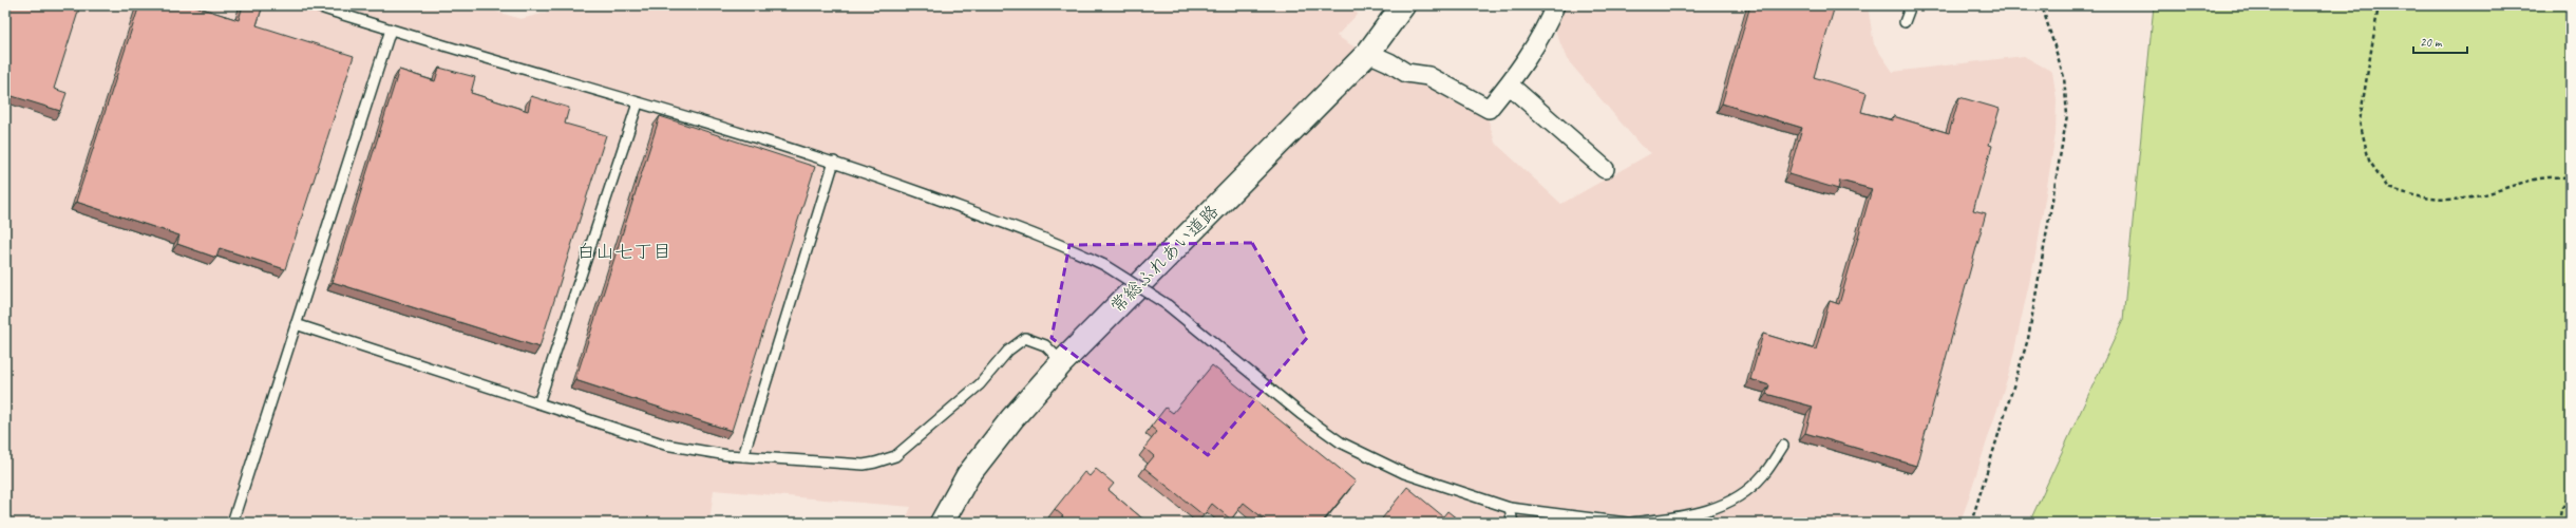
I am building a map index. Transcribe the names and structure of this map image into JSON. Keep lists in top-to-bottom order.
{
  "streets": {
    "street": ["常総ふれあい道路"]
  },
  "districts": ["白山七丁目"],
  "scale_bar": "20 m"
}
